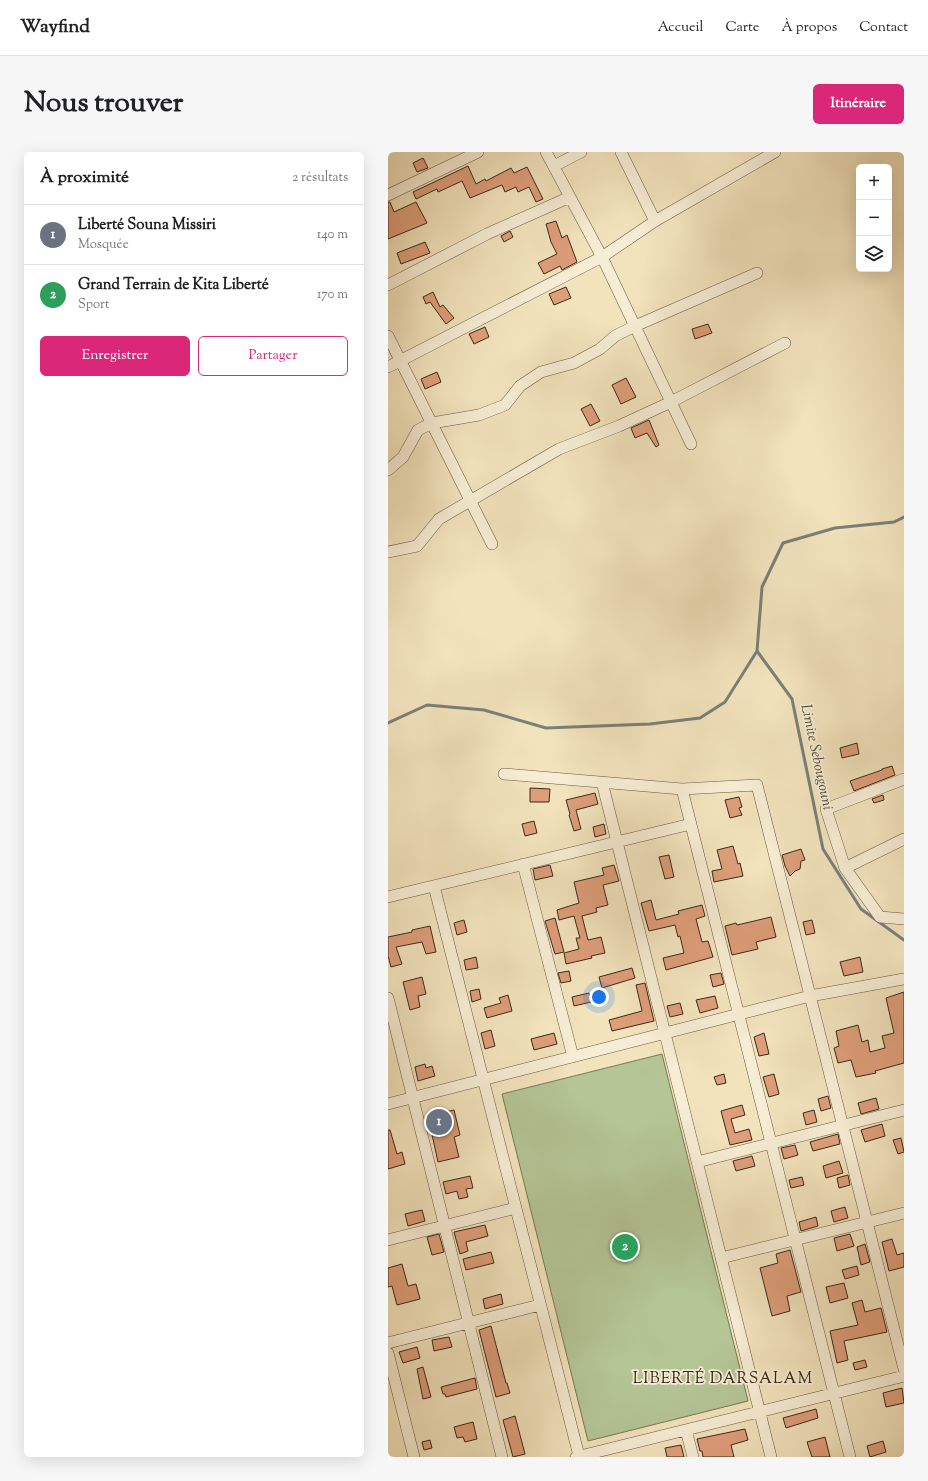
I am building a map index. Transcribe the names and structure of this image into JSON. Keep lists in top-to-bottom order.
{
  "districts": ["LIBERTÉ DARSALAM"],
  "water": ["Limite Sebougouni"],
  "page": {
    "header": "Wayfind",
    "nav": [
      "Accueil",
      "Carte",
      "À propos",
      "Contact"
    ],
    "title": "Nous trouver",
    "buttons": [
      "Itinéraire",
      ["Enregistrer", "Partager"]
    ],
    "heading": ["À proximité", "2 résultats"],
    "map_buttons": ["+", "−"],
    "list": [
      {
        "mark": "1",
        "name": "Liberté Souna Missiri",
        "note": "Mosquée",
        "value": "140 m"
      },
      {
        "mark": "2",
        "name": "Grand Terrain de Kita Liberté",
        "note": "Sport",
        "value": "170 m"
      }
    ],
    "pins": ["1", "2"]
  }
}
